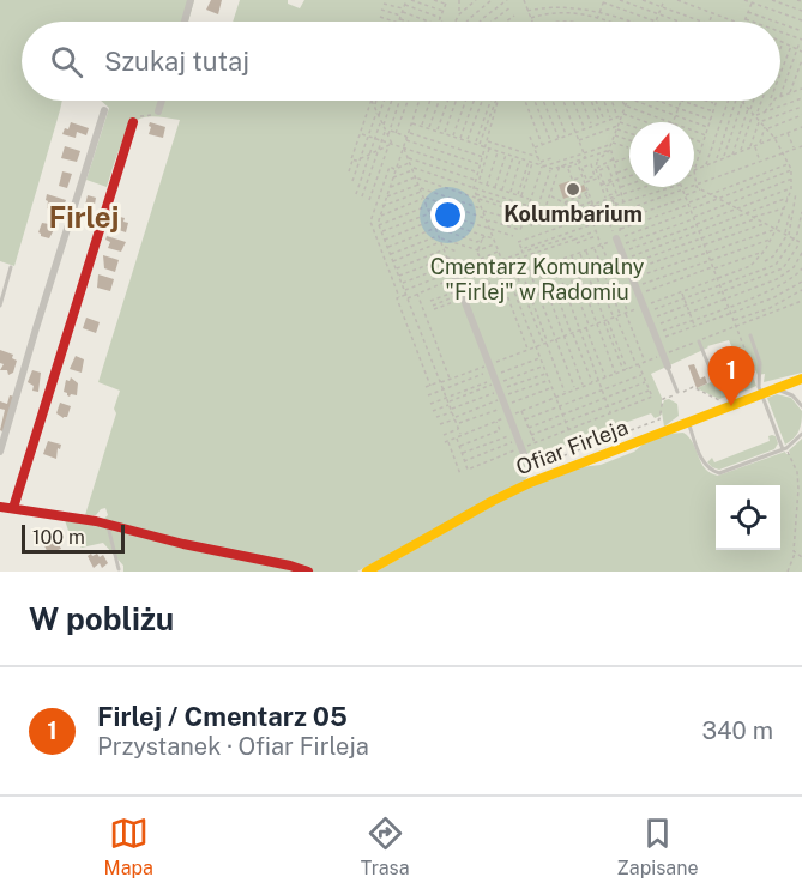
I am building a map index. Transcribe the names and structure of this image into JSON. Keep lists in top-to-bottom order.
{
  "streets": {
    "street": ["Ofiar Firleja"]
  },
  "districts": ["Firlej"],
  "parks": ["Cmentarz Komunalny \"Firlej\" w Radomiu"],
  "places": ["Kolumbarium"],
  "scale_bar": "100 m",
  "north": "top",
  "page": {
    "search": "Szukaj tutaj",
    "pins": "1",
    "scale": "100 m",
    "heading": "W pobliżu",
    "list": [
      {
        "mark": "1",
        "name": "Firlej / Cmentarz 05",
        "note": "Przystanek · Ofiar Firleja",
        "value": "340 m"
      }
    ],
    "nav": ["Mapa", "Trasa", "Zapisane"]
  }
}
